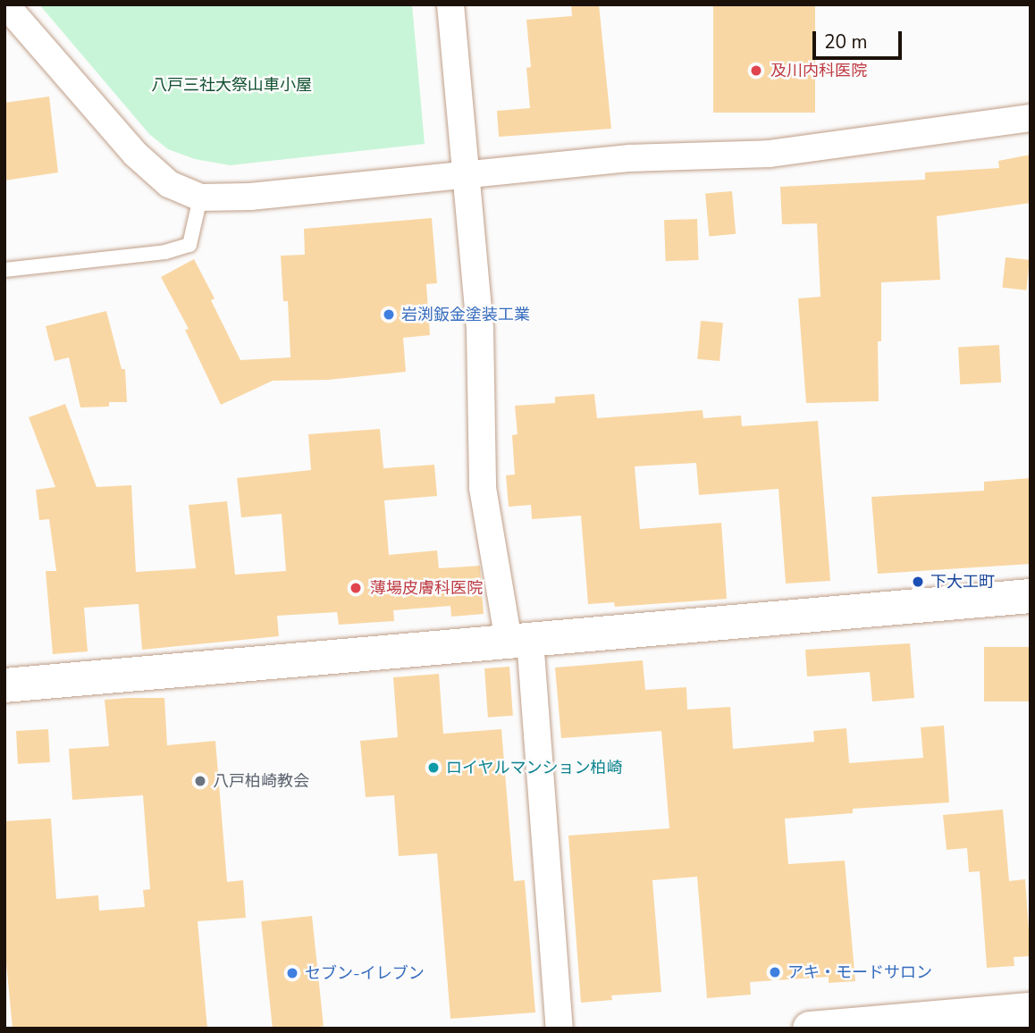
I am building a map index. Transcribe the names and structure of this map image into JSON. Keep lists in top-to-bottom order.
{
  "parks": ["八戸三社大祭山車小屋"],
  "places": [
    "及川内科医院",
    "岩渕鈑金塗装工業",
    "下大工町",
    "薄場皮膚科医院",
    "ロイヤルマンション柏崎",
    "八戸柏崎教会",
    "アキ・モードサロン",
    "セブン-イレブン"
  ],
  "scale_bar": "20 m"
}
